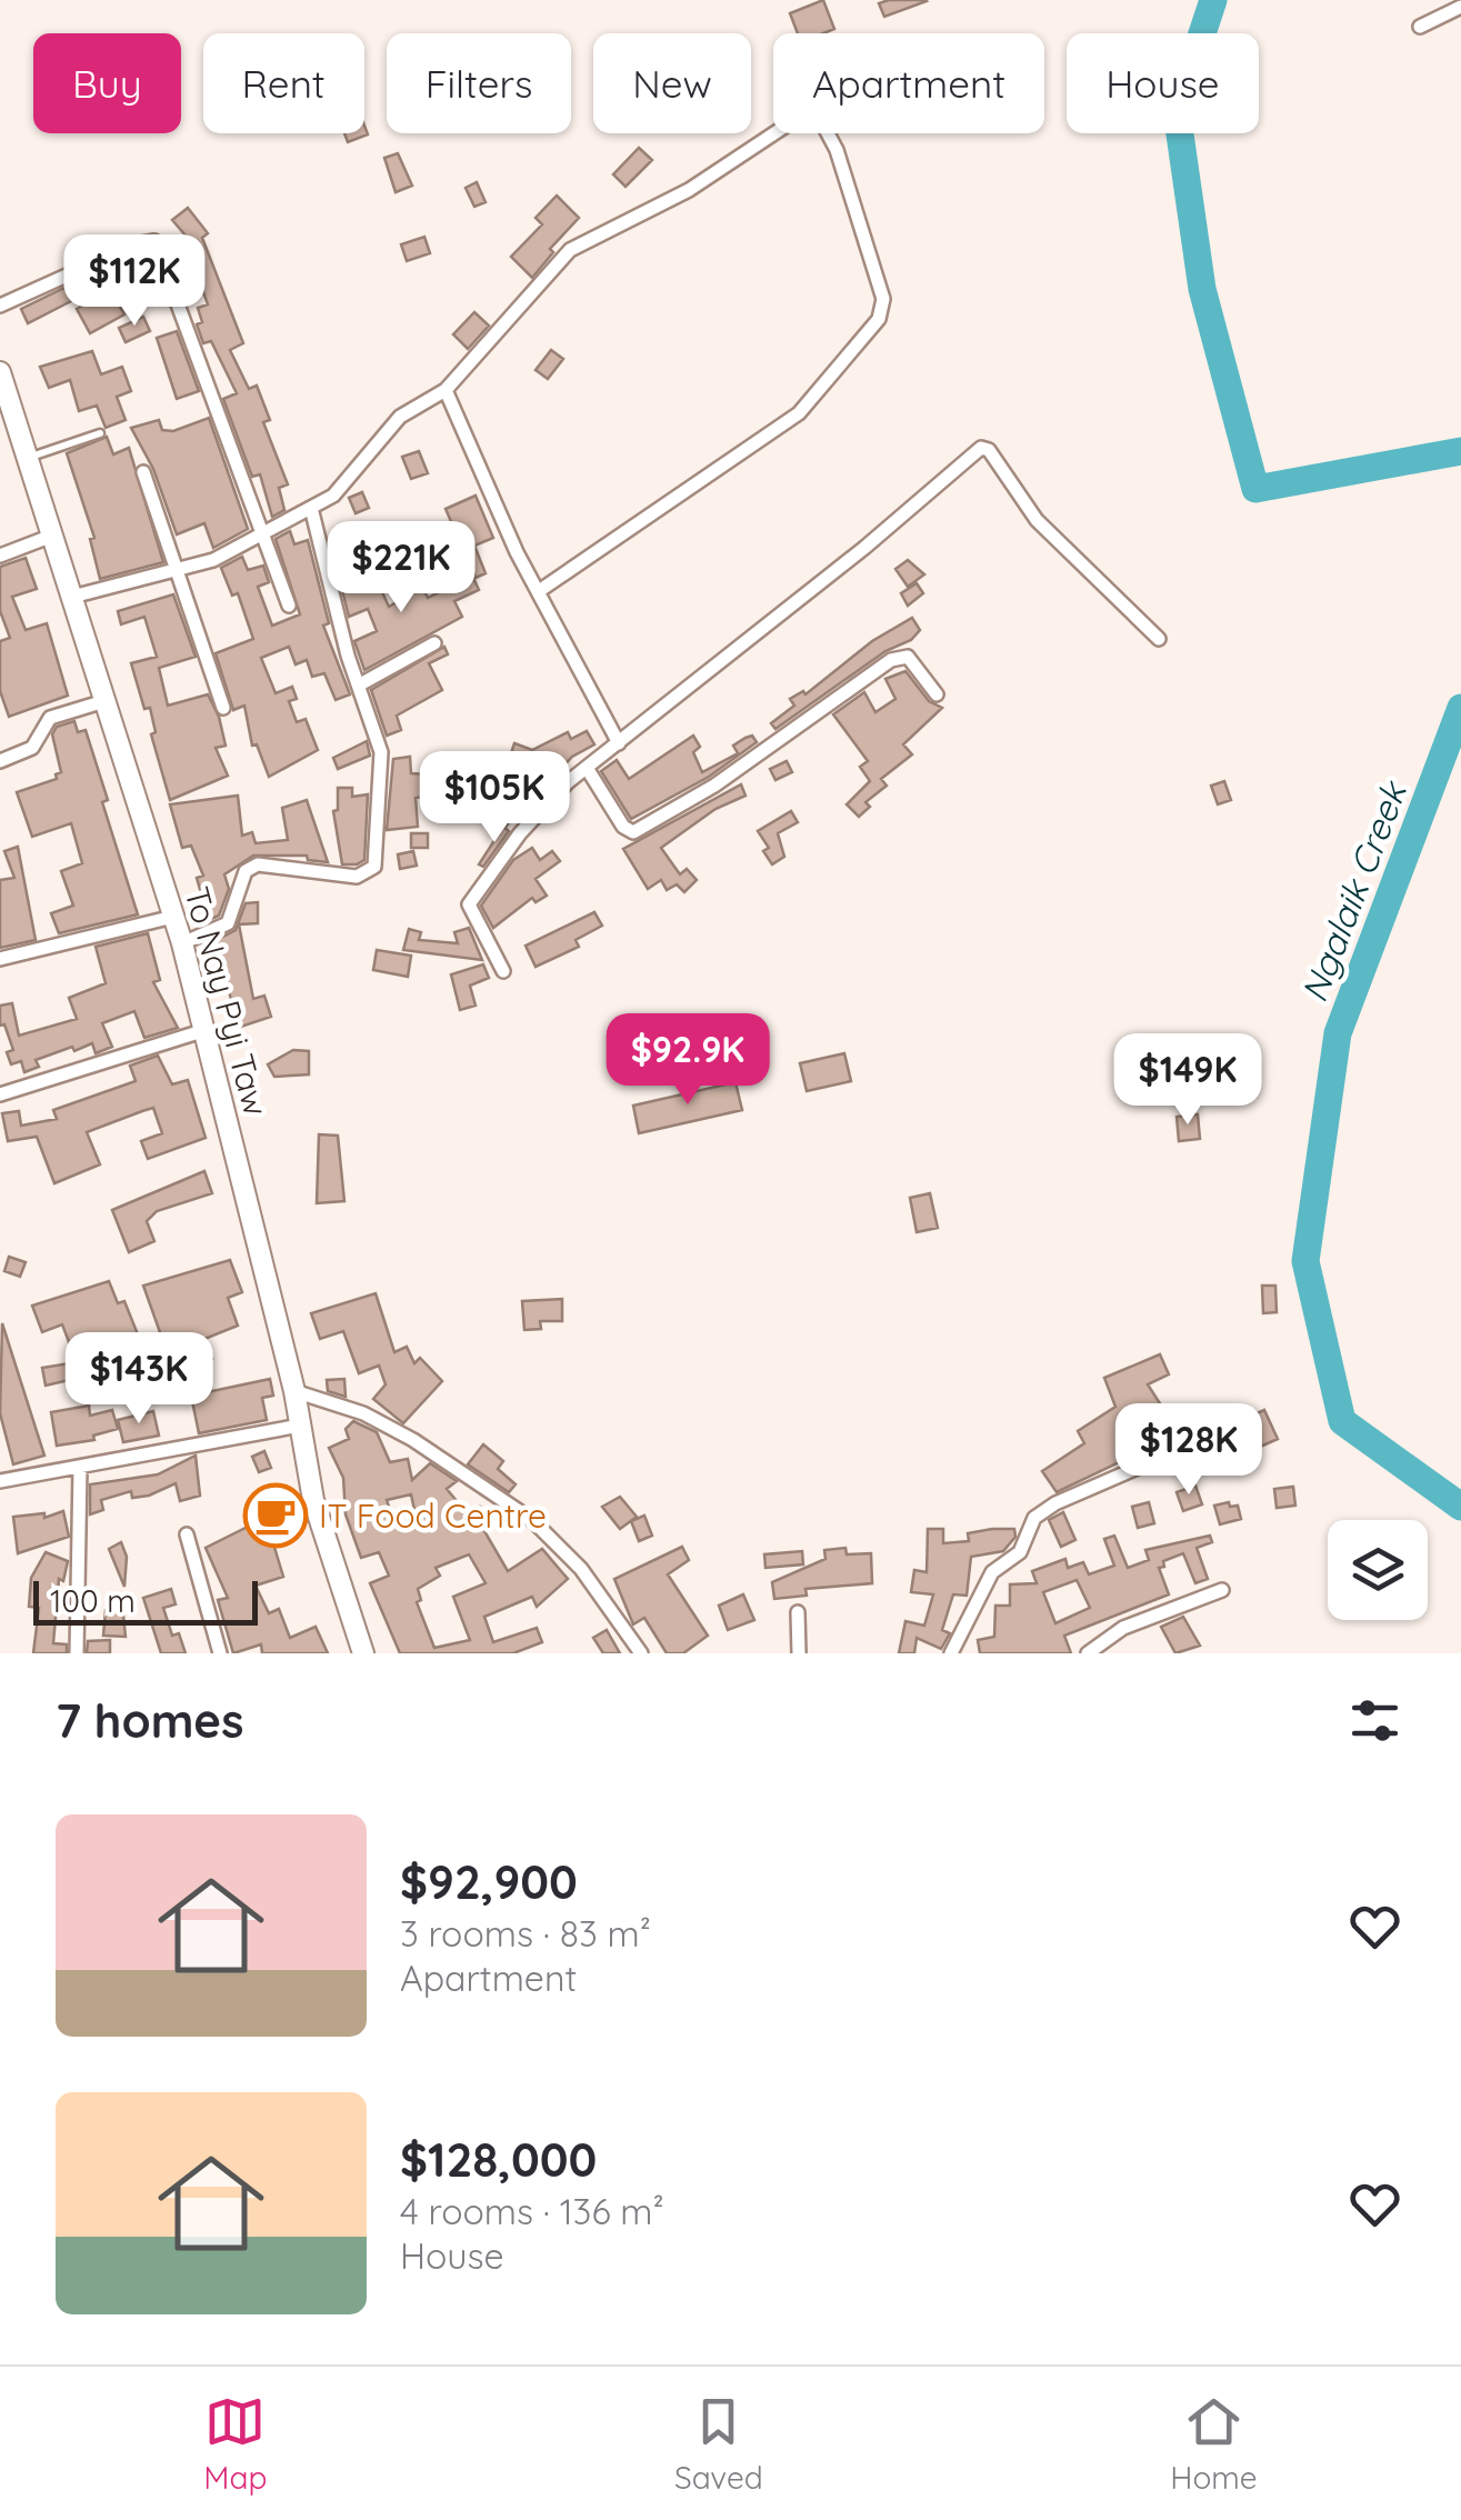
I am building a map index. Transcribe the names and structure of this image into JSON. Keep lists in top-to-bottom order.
{
  "streets": {
    "main road": ["To Nay Pyi Taw"]
  },
  "water": ["Ngalaik Creek"],
  "places": {
    "cafe": ["IT Food Centre"]
  },
  "scale_bar": "100 m",
  "page": {
    "chip": [
      "Buy",
      "Rent",
      "Filters",
      "New",
      "Apartment",
      "House"
    ],
    "price": [
      "$112K",
      "$221K",
      "$105K",
      "$92.9K",
      "$149K",
      "$143K",
      "$128K"
    ],
    "scale": "100 m",
    "heading": "7 homes",
    "list": [
      {
        "name": "$92,900",
        "note": "3 rooms · 83 m² · Apartment"
      },
      {
        "name": "$128,000",
        "note": "4 rooms · 136 m² · House"
      }
    ],
    "tabs": ["Map", "Saved", "Home"]
  }
}
